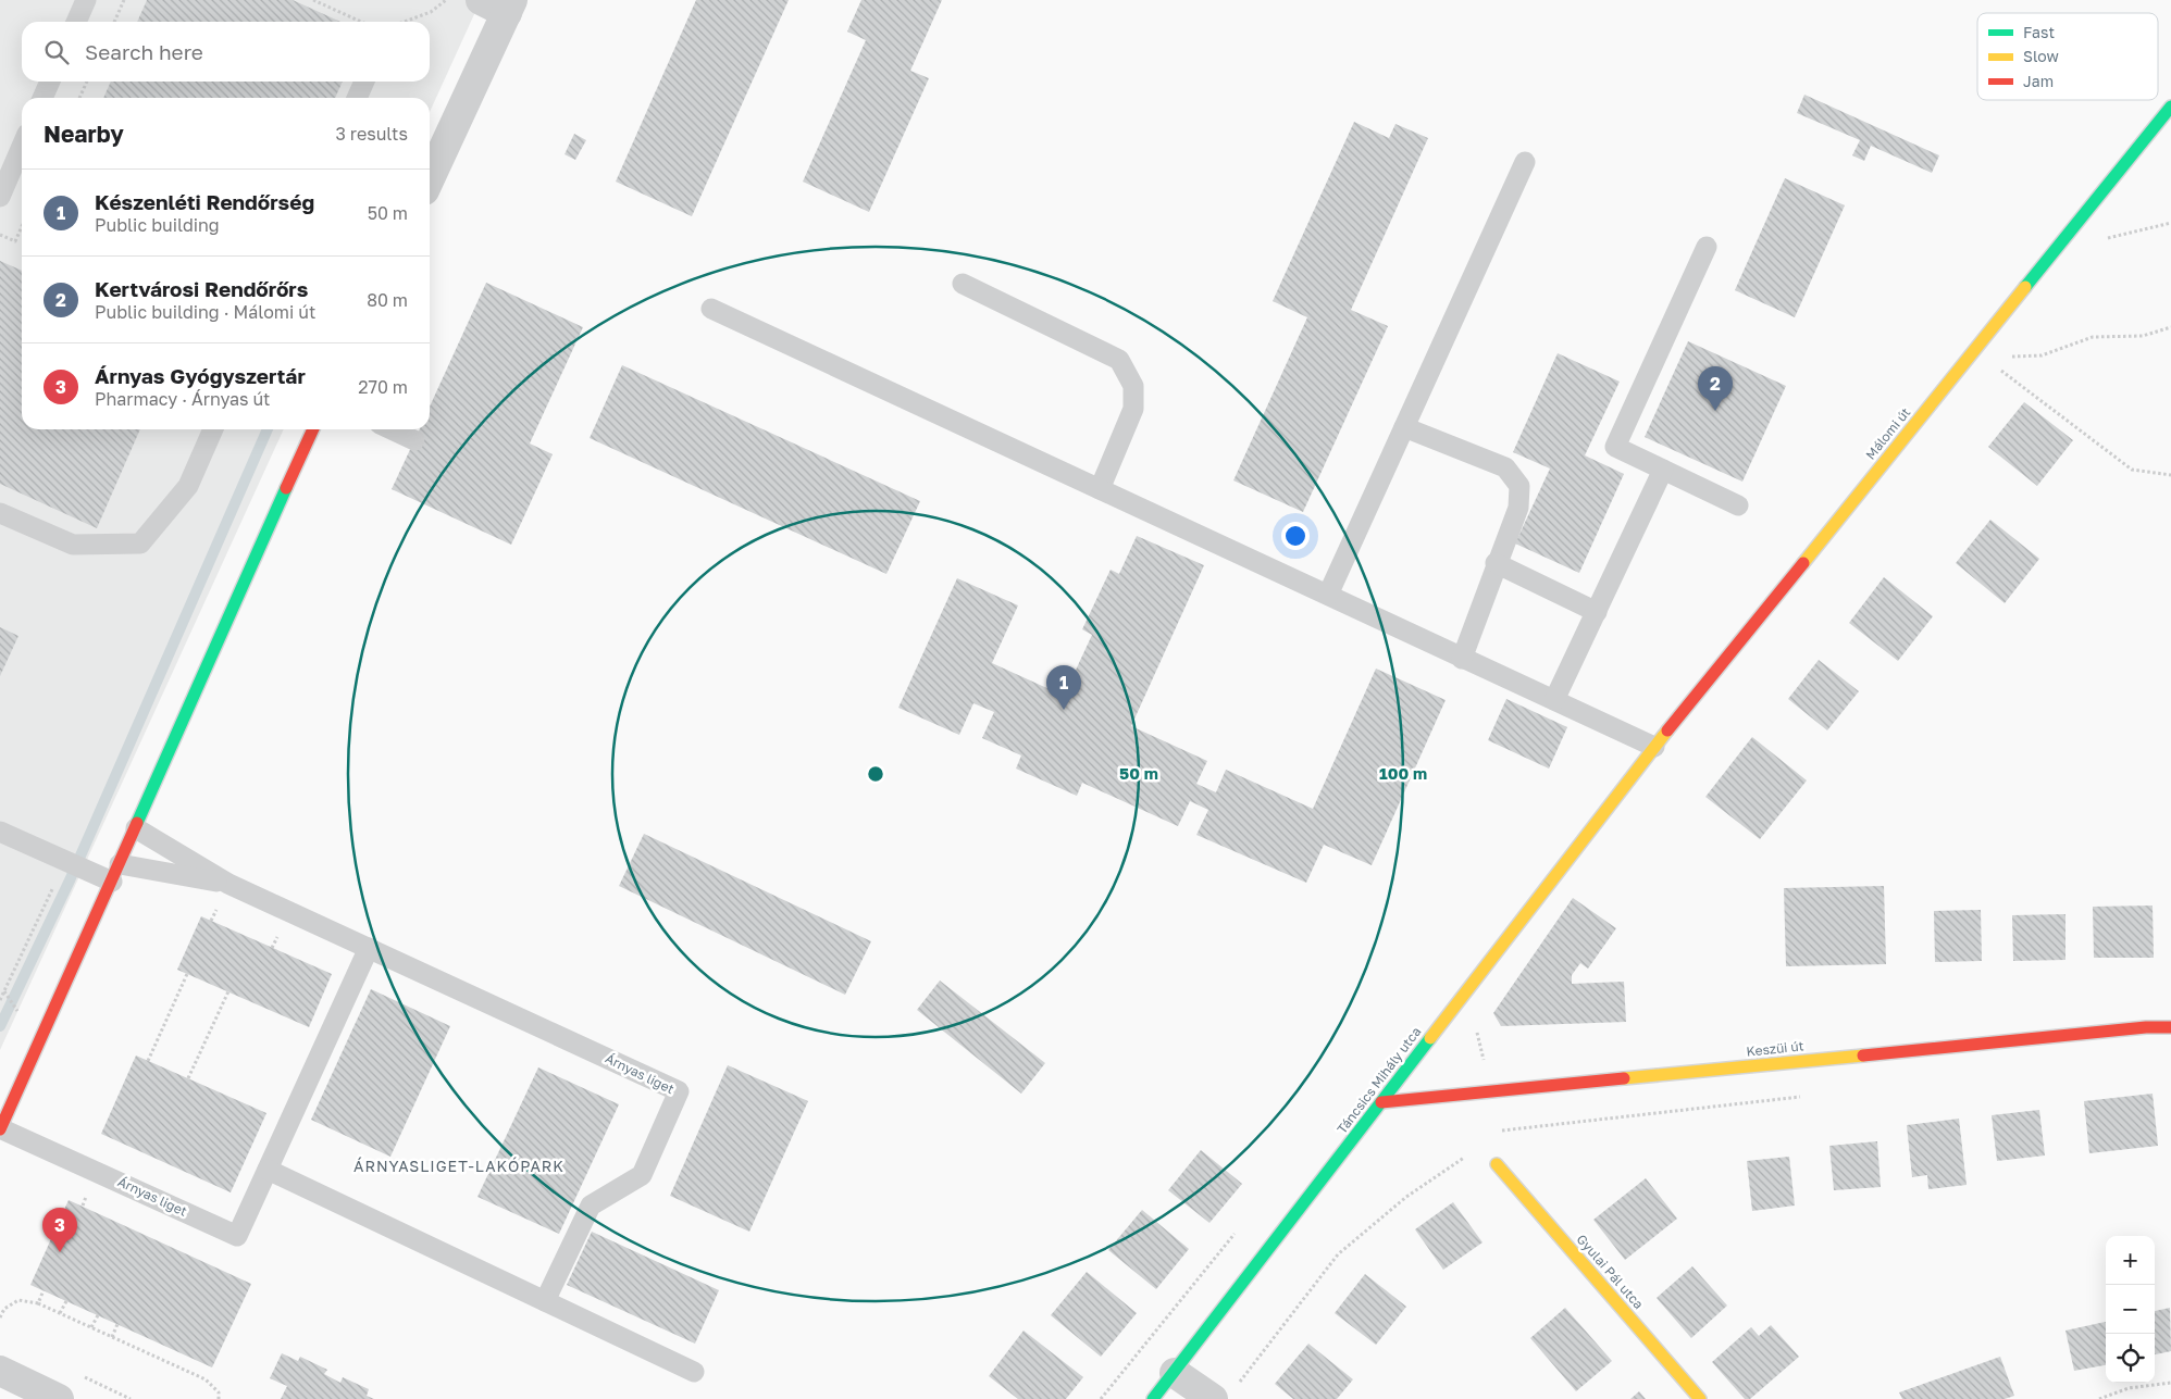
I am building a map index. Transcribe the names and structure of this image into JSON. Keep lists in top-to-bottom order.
{
  "streets": {
    "street": [
      "Málomi út",
      "Keszüi út",
      "Táncsics Mihály utca",
      "Gyulai Pál utca"
    ],
    "lane": ["Árnyas liget"]
  },
  "crossings": [
    ["Málomi út", "Táncsics Mihály utca"],
    ["Keszüi út", "Táncsics Mihály utca"]
  ],
  "districts": ["ÁRNYASLIGET-LAKÓPARK"],
  "legend": ["Fast", "Slow", "Jam"],
  "page": {
    "search": "Search here",
    "heading": ["Nearby", "3 results"],
    "list": [
      {
        "mark": "1",
        "name": "Készenléti Rendőrség",
        "note": "Public building",
        "value": "50 m"
      },
      {
        "mark": "2",
        "name": "Kertvárosi Rendőrőrs",
        "note": "Public building · Málomi út",
        "value": "80 m"
      },
      {
        "mark": "3",
        "name": "Árnyas Gyógyszertár",
        "note": "Pharmacy · Árnyas út",
        "value": "270 m"
      }
    ],
    "pins": ["2", "1", "3"],
    "map_buttons": ["+", "−"]
  },
  "rings": ["50 m", "100 m"]
}
